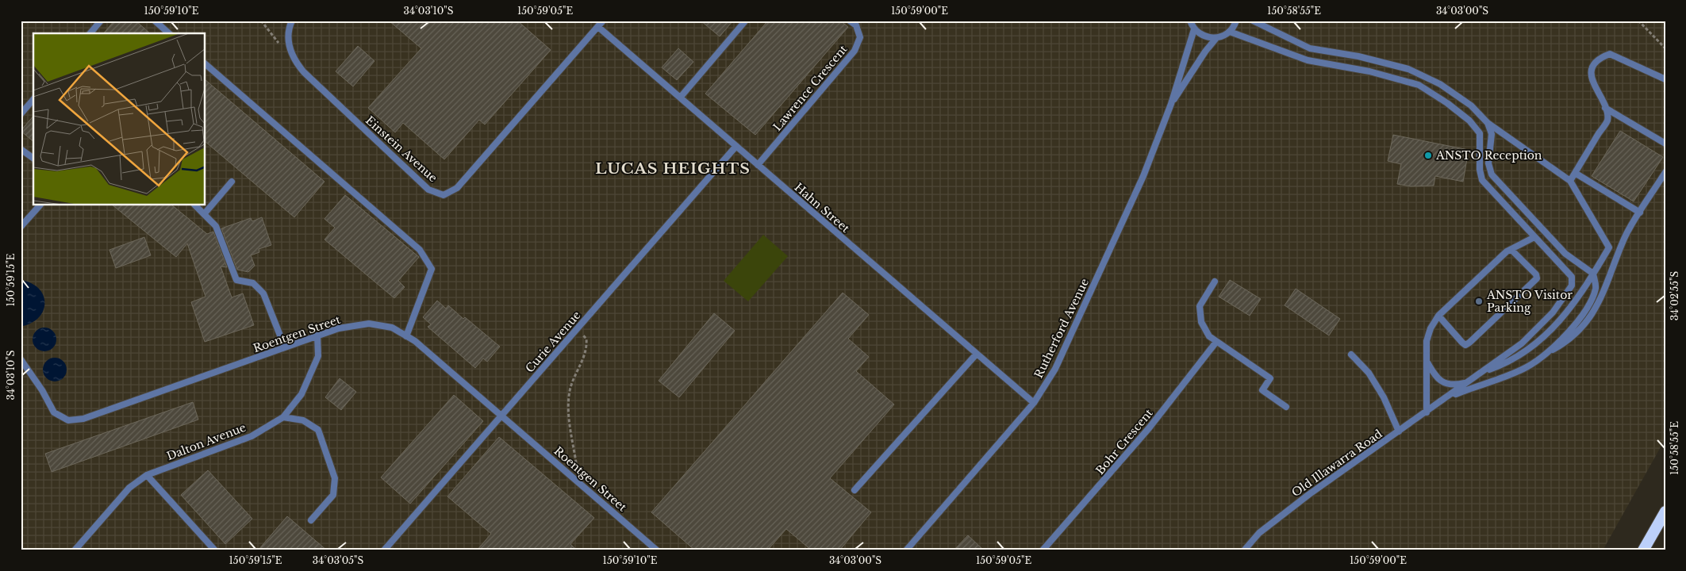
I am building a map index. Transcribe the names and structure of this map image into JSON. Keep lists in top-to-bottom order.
{
  "streets": {
    "lane": [
      "Lawrence Crescent",
      "Einstein Avenue",
      "Hahn Street",
      "Rutherford Avenue",
      "Roentgen Street",
      "Curie Avenue",
      "Dalton Avenue",
      "Bohr Crescent",
      "Old Illawarra Road"
    ]
  },
  "crossings": [
    ["Lawrence Crescent", "Hahn Street"],
    ["Einstein Avenue", "Hahn Street"],
    ["Hahn Street", "Rutherford Avenue"],
    ["Hahn Street", "Curie Avenue"],
    ["Roentgen Street", "Curie Avenue"],
    ["Roentgen Street", "Dalton Avenue"]
  ],
  "districts": ["LUCAS HEIGHTS"],
  "places": ["ANSTO Reception", "ANSTO Visitor Parking"],
  "coordinates": [
    "150°59'10\"E",
    "34°03'10\"S",
    "150°59'05\"E",
    "150°59'00\"E",
    "150°58'55\"E",
    "34°03'00\"S",
    "150°59'15\"E",
    "34°02'55\"S",
    "34°03'05\"S"
  ]
}
